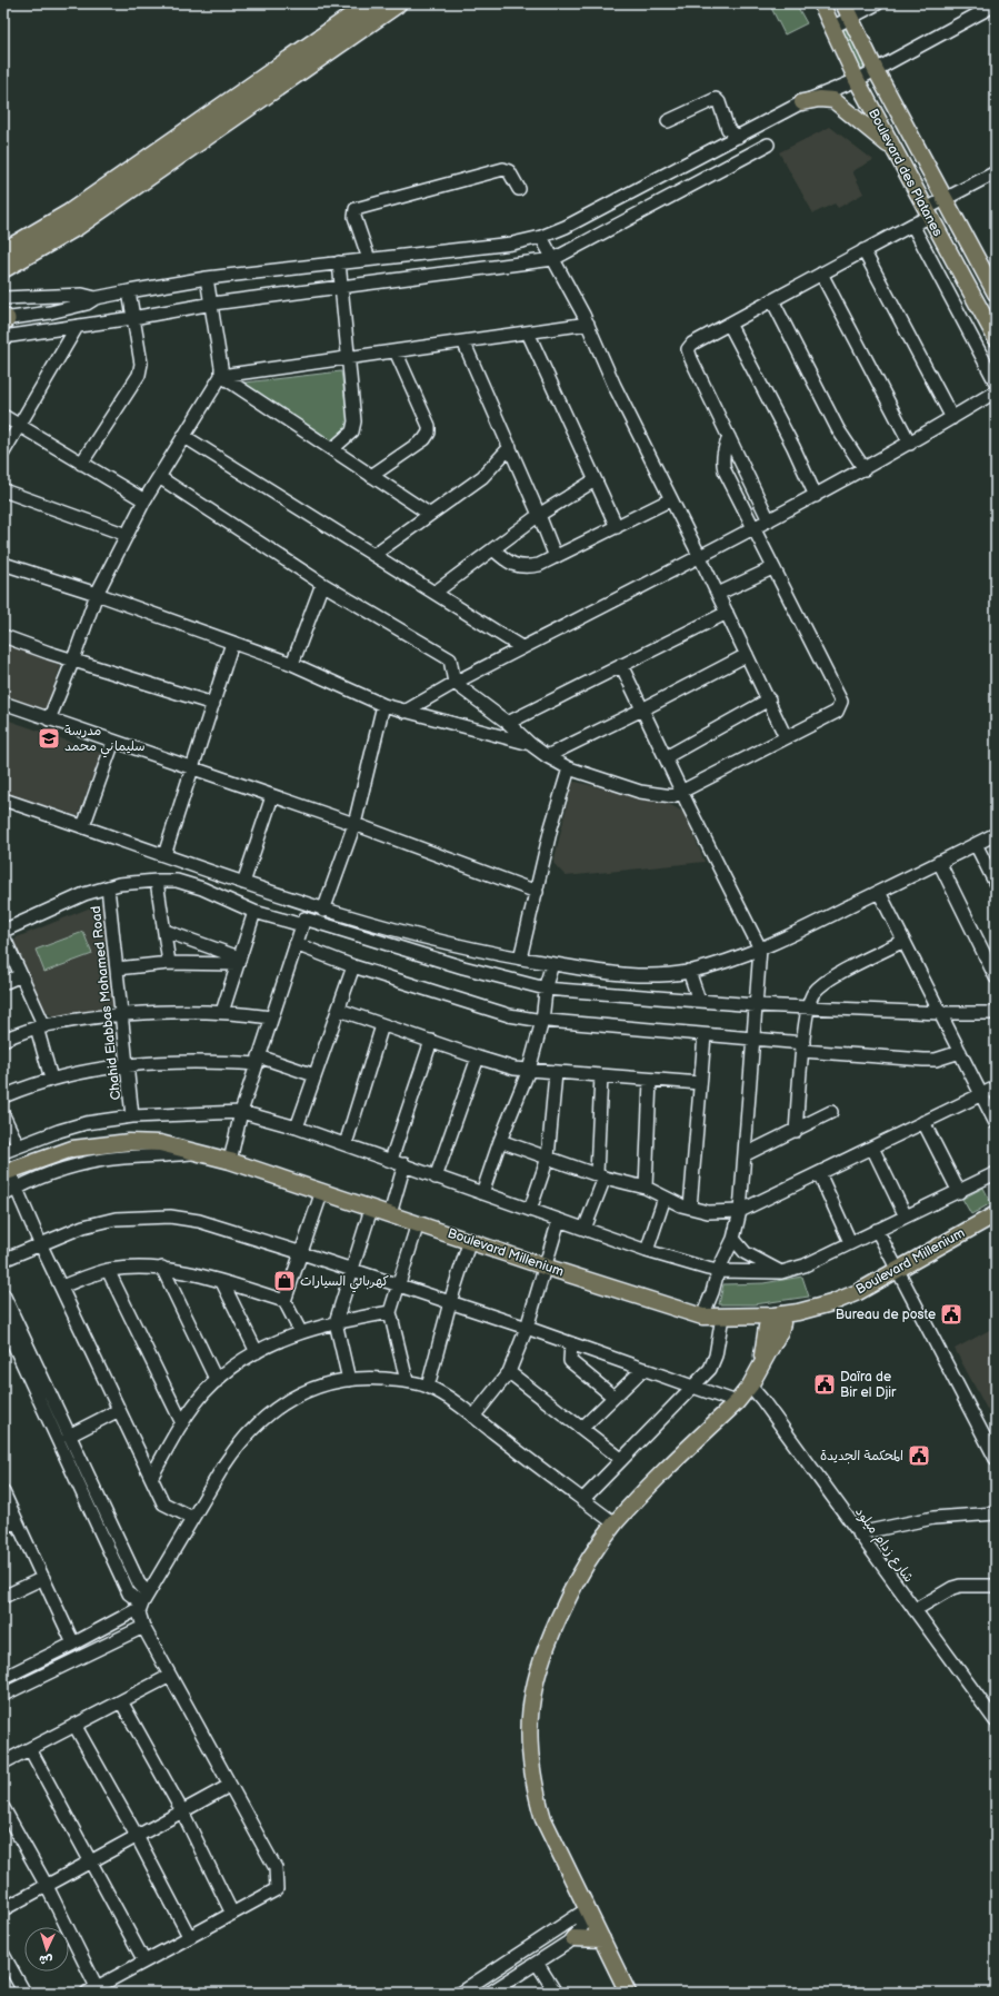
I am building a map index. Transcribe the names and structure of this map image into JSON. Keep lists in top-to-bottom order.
{
  "streets": {
    "main road": ["Boulevard des Platanes", "Boulevard Millenium"],
    "street": ["Chahid Elabbas Mohamed Road", "شارع زدام ميلود"]
  },
  "places": {
    "school or university": ["مدرسة سليماني محمد"],
    "shop": ["كهربائي السيارات"],
    "public building": ["Bureau de poste", "Daïra de Bir el Djir", "المحكمة الجديدة"]
  },
  "north": "bottom"
}
